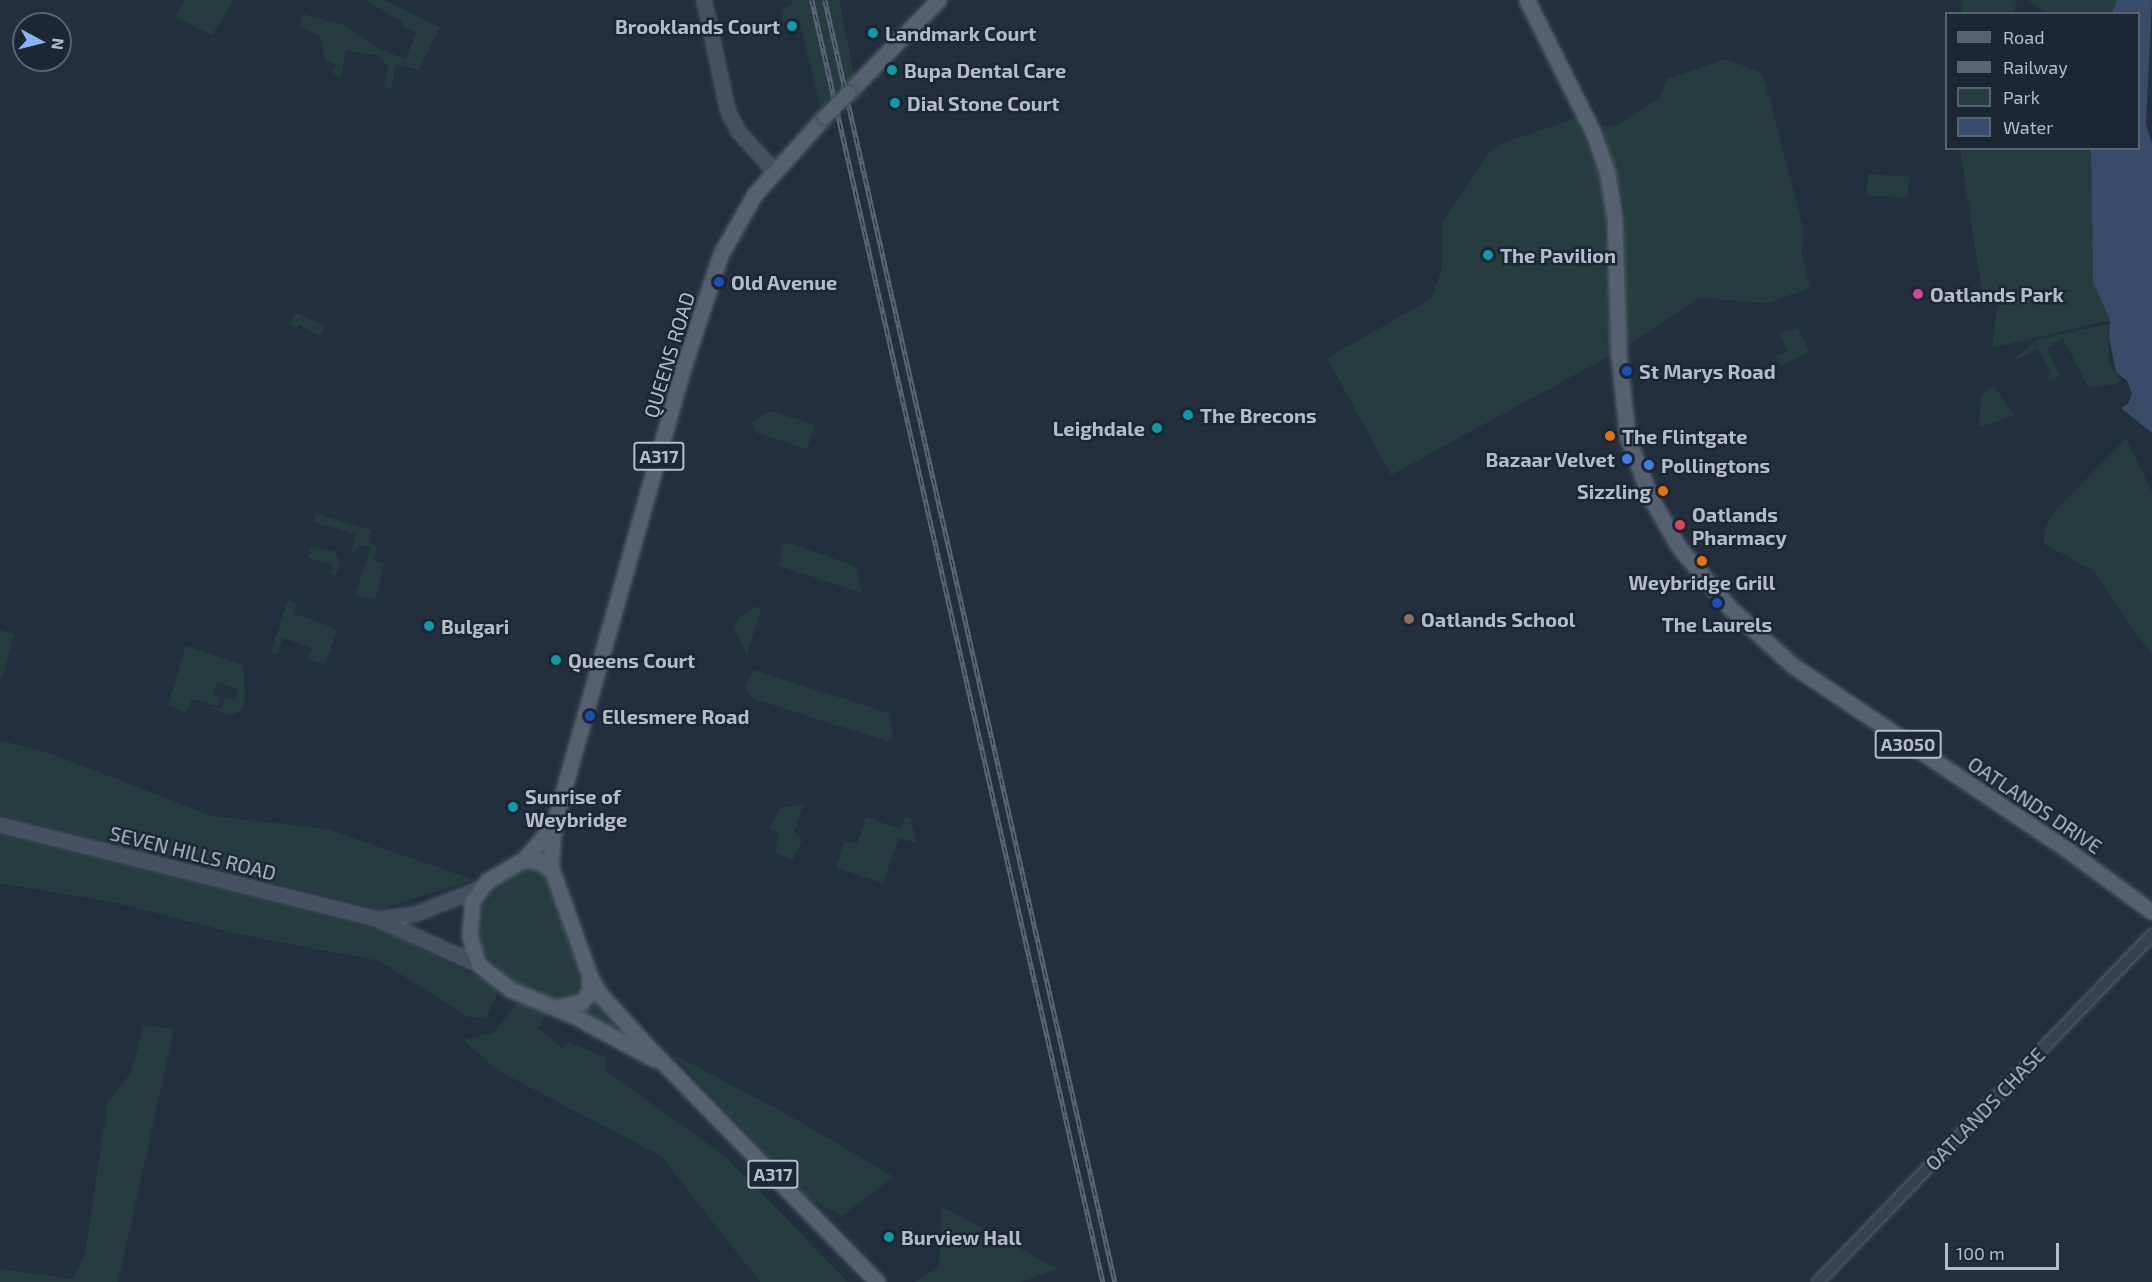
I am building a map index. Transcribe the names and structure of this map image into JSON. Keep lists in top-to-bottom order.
{
  "streets": {
    "main road": [
      "QUEENS ROAD",
      "A317",
      "A3050",
      "OATLANDS DRIVE",
      "SEVEN HILLS ROAD"
    ],
    "street": ["OATLANDS CHASE"]
  },
  "crossings": [
    ["QUEENS ROAD", "A317"],
    ["A317", "SEVEN HILLS ROAD"]
  ],
  "places": [
    "Brooklands Court",
    "Landmark Court",
    "Bupa Dental Care",
    "Dial Stone Court",
    "The Pavilion",
    "Old Avenue",
    "Oatlands Park",
    "St Marys Road",
    "The Brecons",
    "Leighdale",
    "The Flintgate",
    "Bazaar Velvet",
    "Pollingtons",
    "Sizzling",
    "Oatlands Pharmacy",
    "Weybridge Grill",
    "The Laurels",
    "Oatlands School",
    "Bulgari",
    "Queens Court",
    "Ellesmere Road",
    "Sunrise of Weybridge",
    "Burview Hall"
  ],
  "legend": [
    "Road",
    "Railway",
    "Park",
    "Water"
  ],
  "scale_bar": "100 m",
  "north": "right"
}
